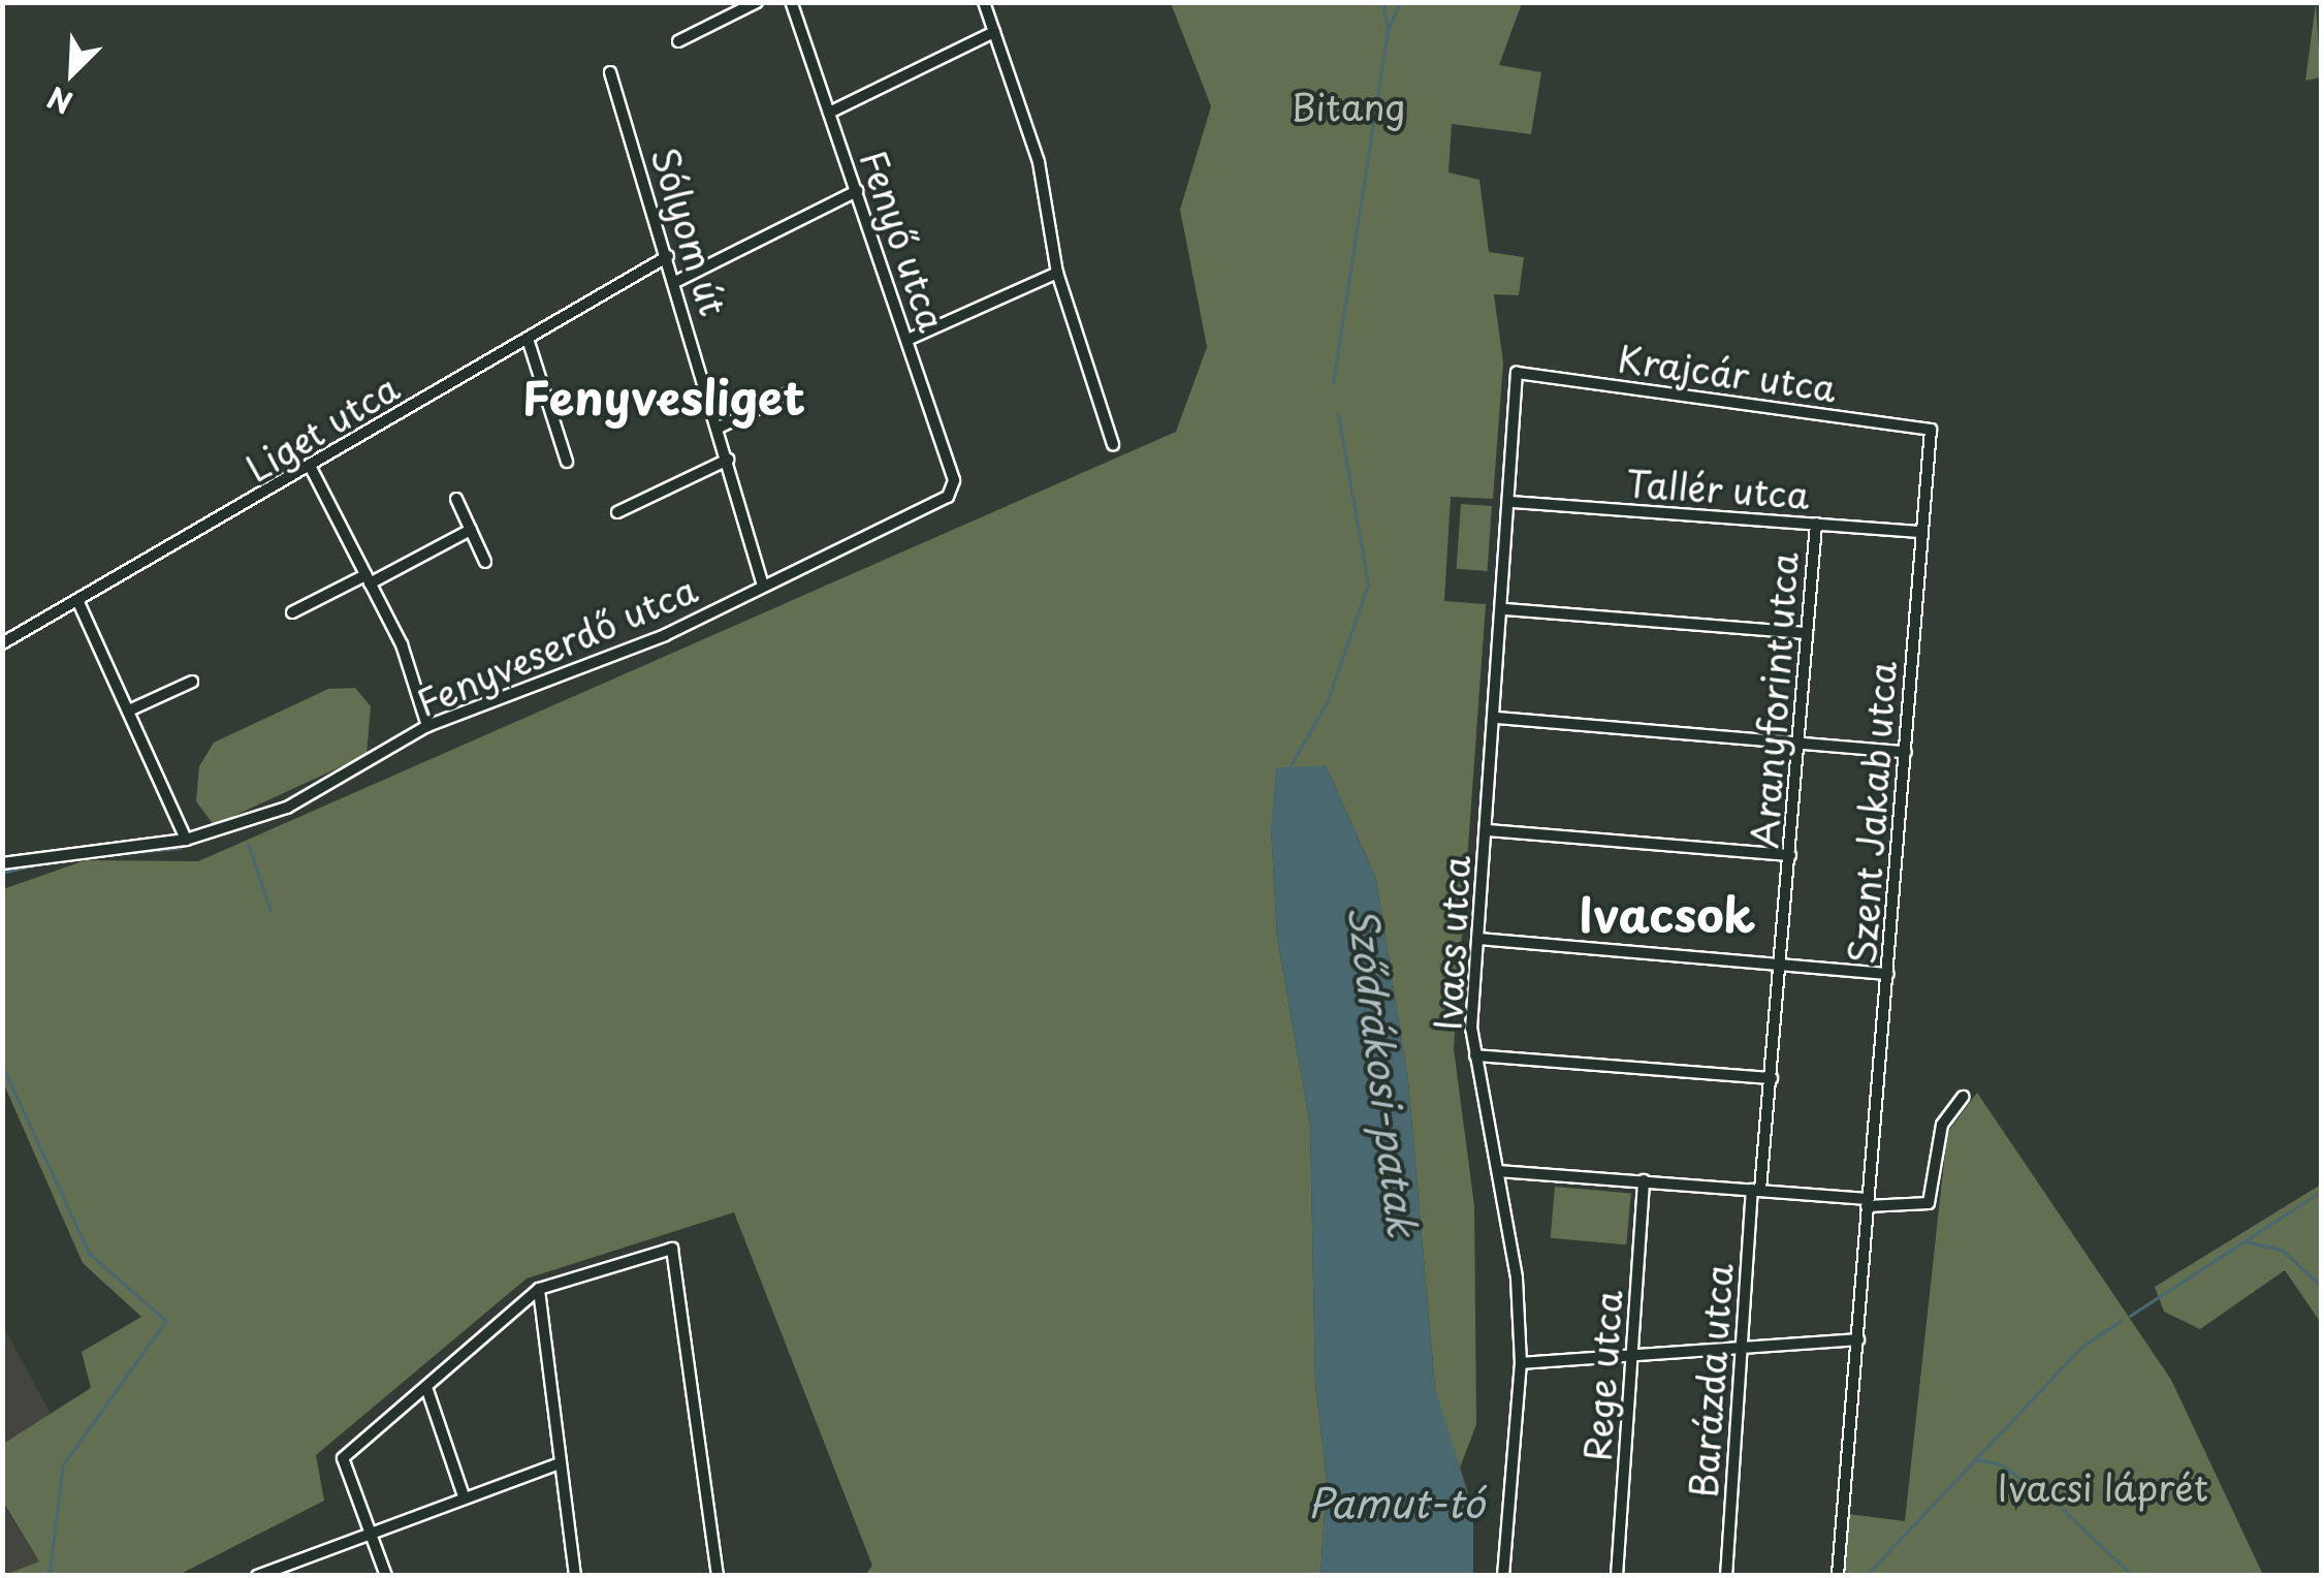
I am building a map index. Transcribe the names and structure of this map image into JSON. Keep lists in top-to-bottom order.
{
  "streets": {
    "street": [
      "Sólyom út",
      "Fenyő utca",
      "Krajcár utca",
      "Liget utca",
      "Tallér utca",
      "Fenyveserdő utca",
      "Aranyforint utca",
      "Szent Jakab utca",
      "Ivacs utca",
      "Rege utca",
      "Barázda utca"
    ]
  },
  "crossings": [
    ["Sólyom út", "Liget utca"],
    ["Sólyom út", "Fenyveserdő utca"],
    ["Fenyő utca", "Fenyveserdő utca"],
    ["Krajcár utca", "Szent Jakab utca"],
    ["Krajcár utca", "Ivacs utca"],
    ["Tallér utca", "Aranyforint utca"],
    ["Tallér utca", "Szent Jakab utca"],
    ["Tallér utca", "Ivacs utca"],
    ["Aranyforint utca", "Barázda utca"]
  ],
  "districts": ["Fenyvesliget", "Ivacsok"],
  "water": ["Sződrákosi-patak", "Pamut-tó"],
  "parks": ["Bitang", "Ivacsi láprét"],
  "north": "bottom left"
}
